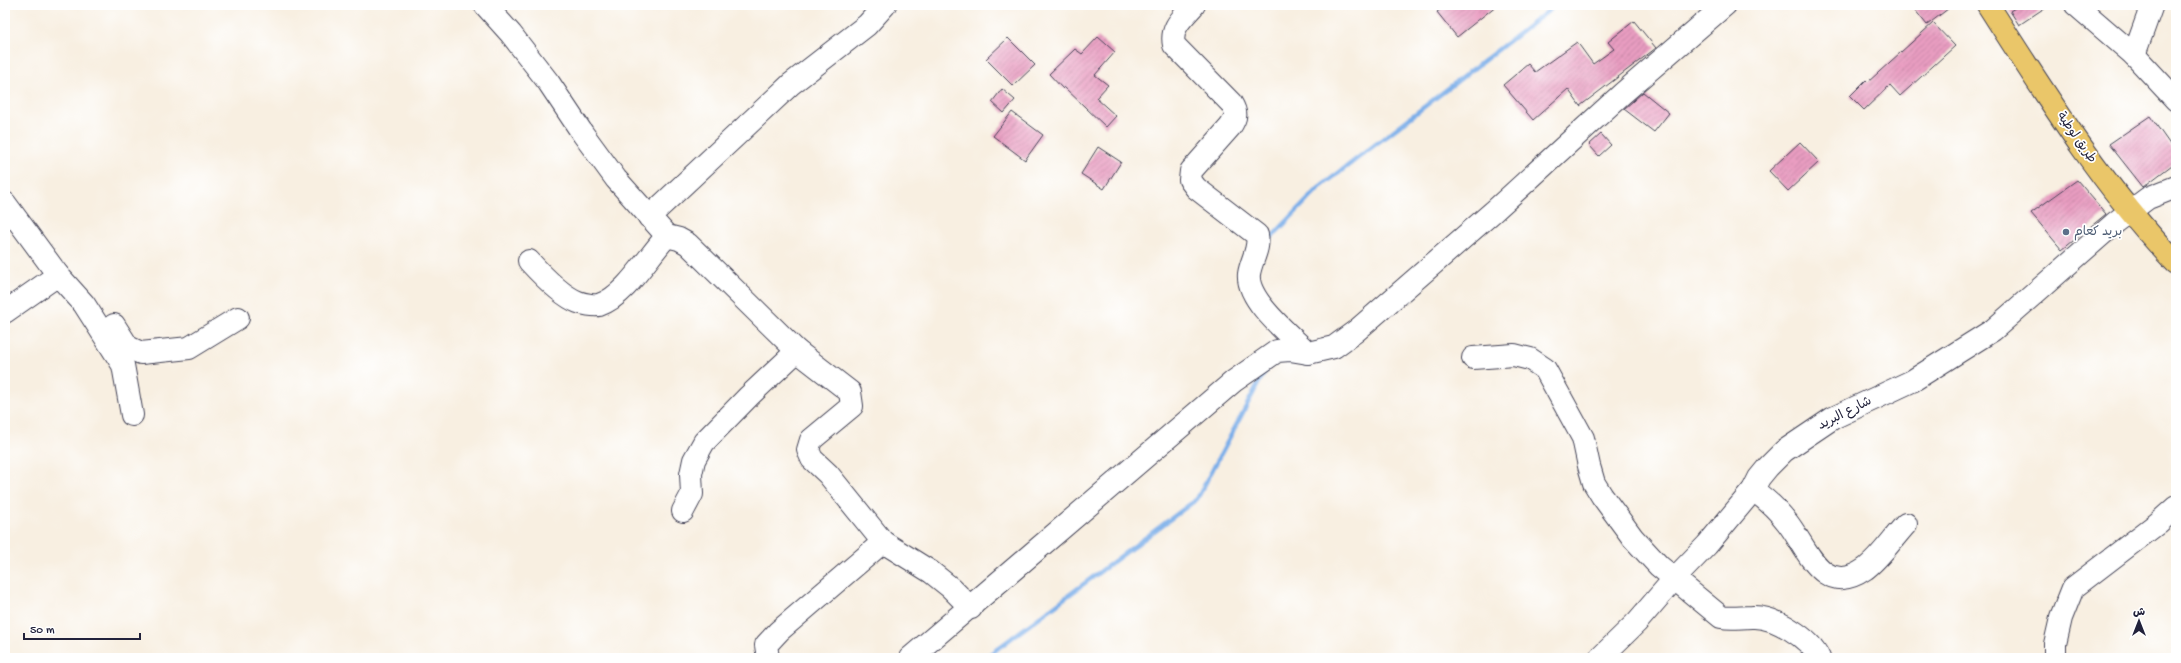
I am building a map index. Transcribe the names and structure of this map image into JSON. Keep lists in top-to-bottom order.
{
  "streets": {
    "main road": ["طريق لوطية"],
    "street": ["شارع البريد"]
  },
  "crossings": [
    ["طريق لوطية", "شارع البريد"]
  ],
  "places": ["بريد كعام"],
  "scale_bar": "50 m",
  "north": "top"
}
